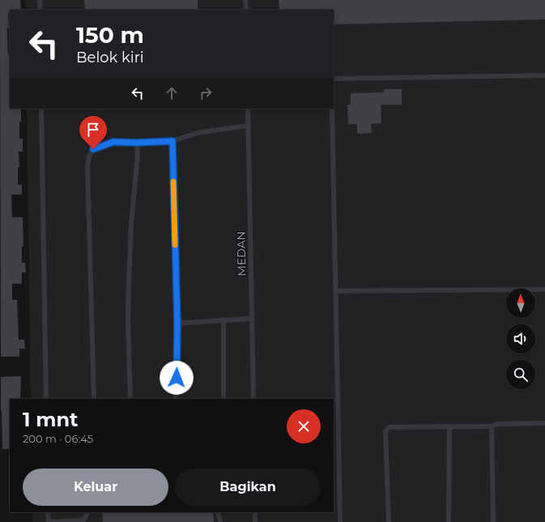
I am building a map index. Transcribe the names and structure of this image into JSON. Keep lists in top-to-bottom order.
{
  "streets": {
    "lane": ["MEDAN"]
  },
  "north": "top",
  "page": {
    "turn": ["150 m", "Belok kiri"],
    "heading": ["1 mnt", "200 m · 06:45"],
    "buttons": ["Keluar", "Bagikan"]
  }
}
